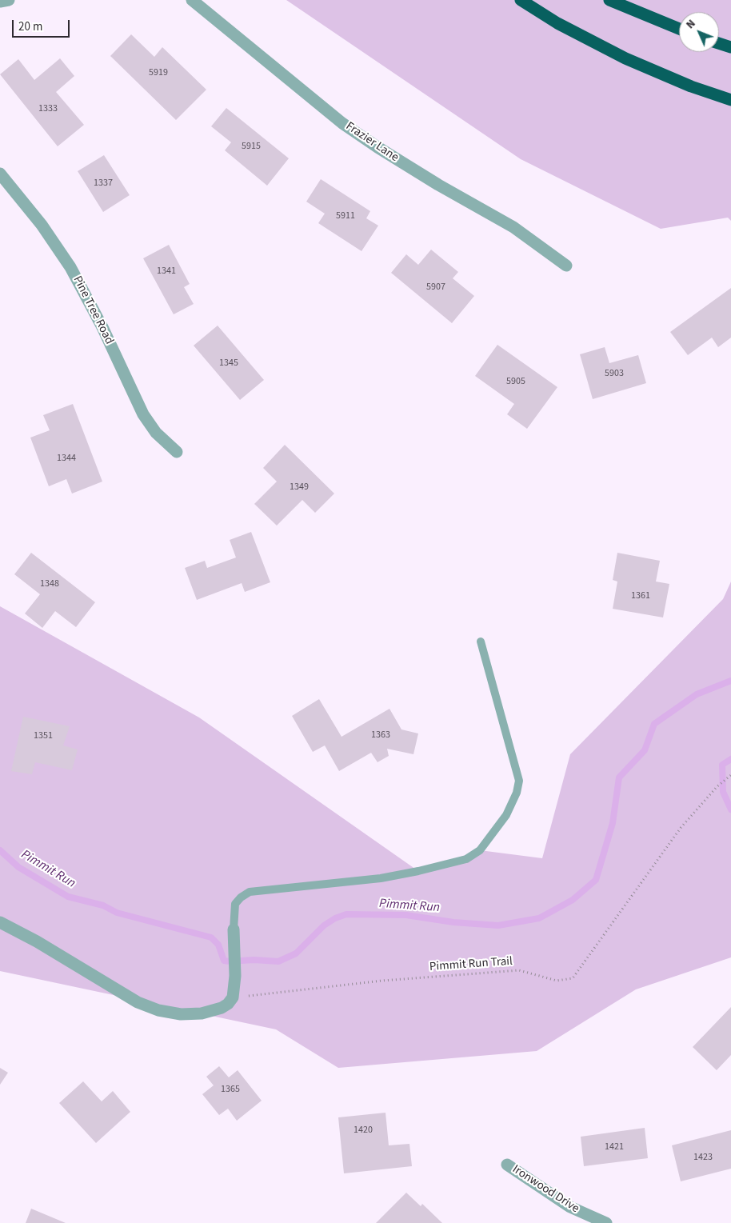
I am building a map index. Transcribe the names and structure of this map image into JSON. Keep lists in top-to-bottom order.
{
  "streets": {
    "street": ["Frazier Lane", "Pine Tree Road", "Ironwood Drive"],
    "path": ["Pimmit Run Trail"]
  },
  "water": ["Pimmit Run"],
  "house_numbers": [
    "5919",
    "1333",
    "5915",
    "1337",
    "5911",
    "1341",
    "5907",
    "1345",
    "5903",
    "5905",
    "1344",
    "1349",
    "1348",
    "1361",
    "1363",
    "1351",
    "1365",
    "1420",
    "1421",
    "1423"
  ],
  "scale_bar": "20 m",
  "north": "top left"
}
